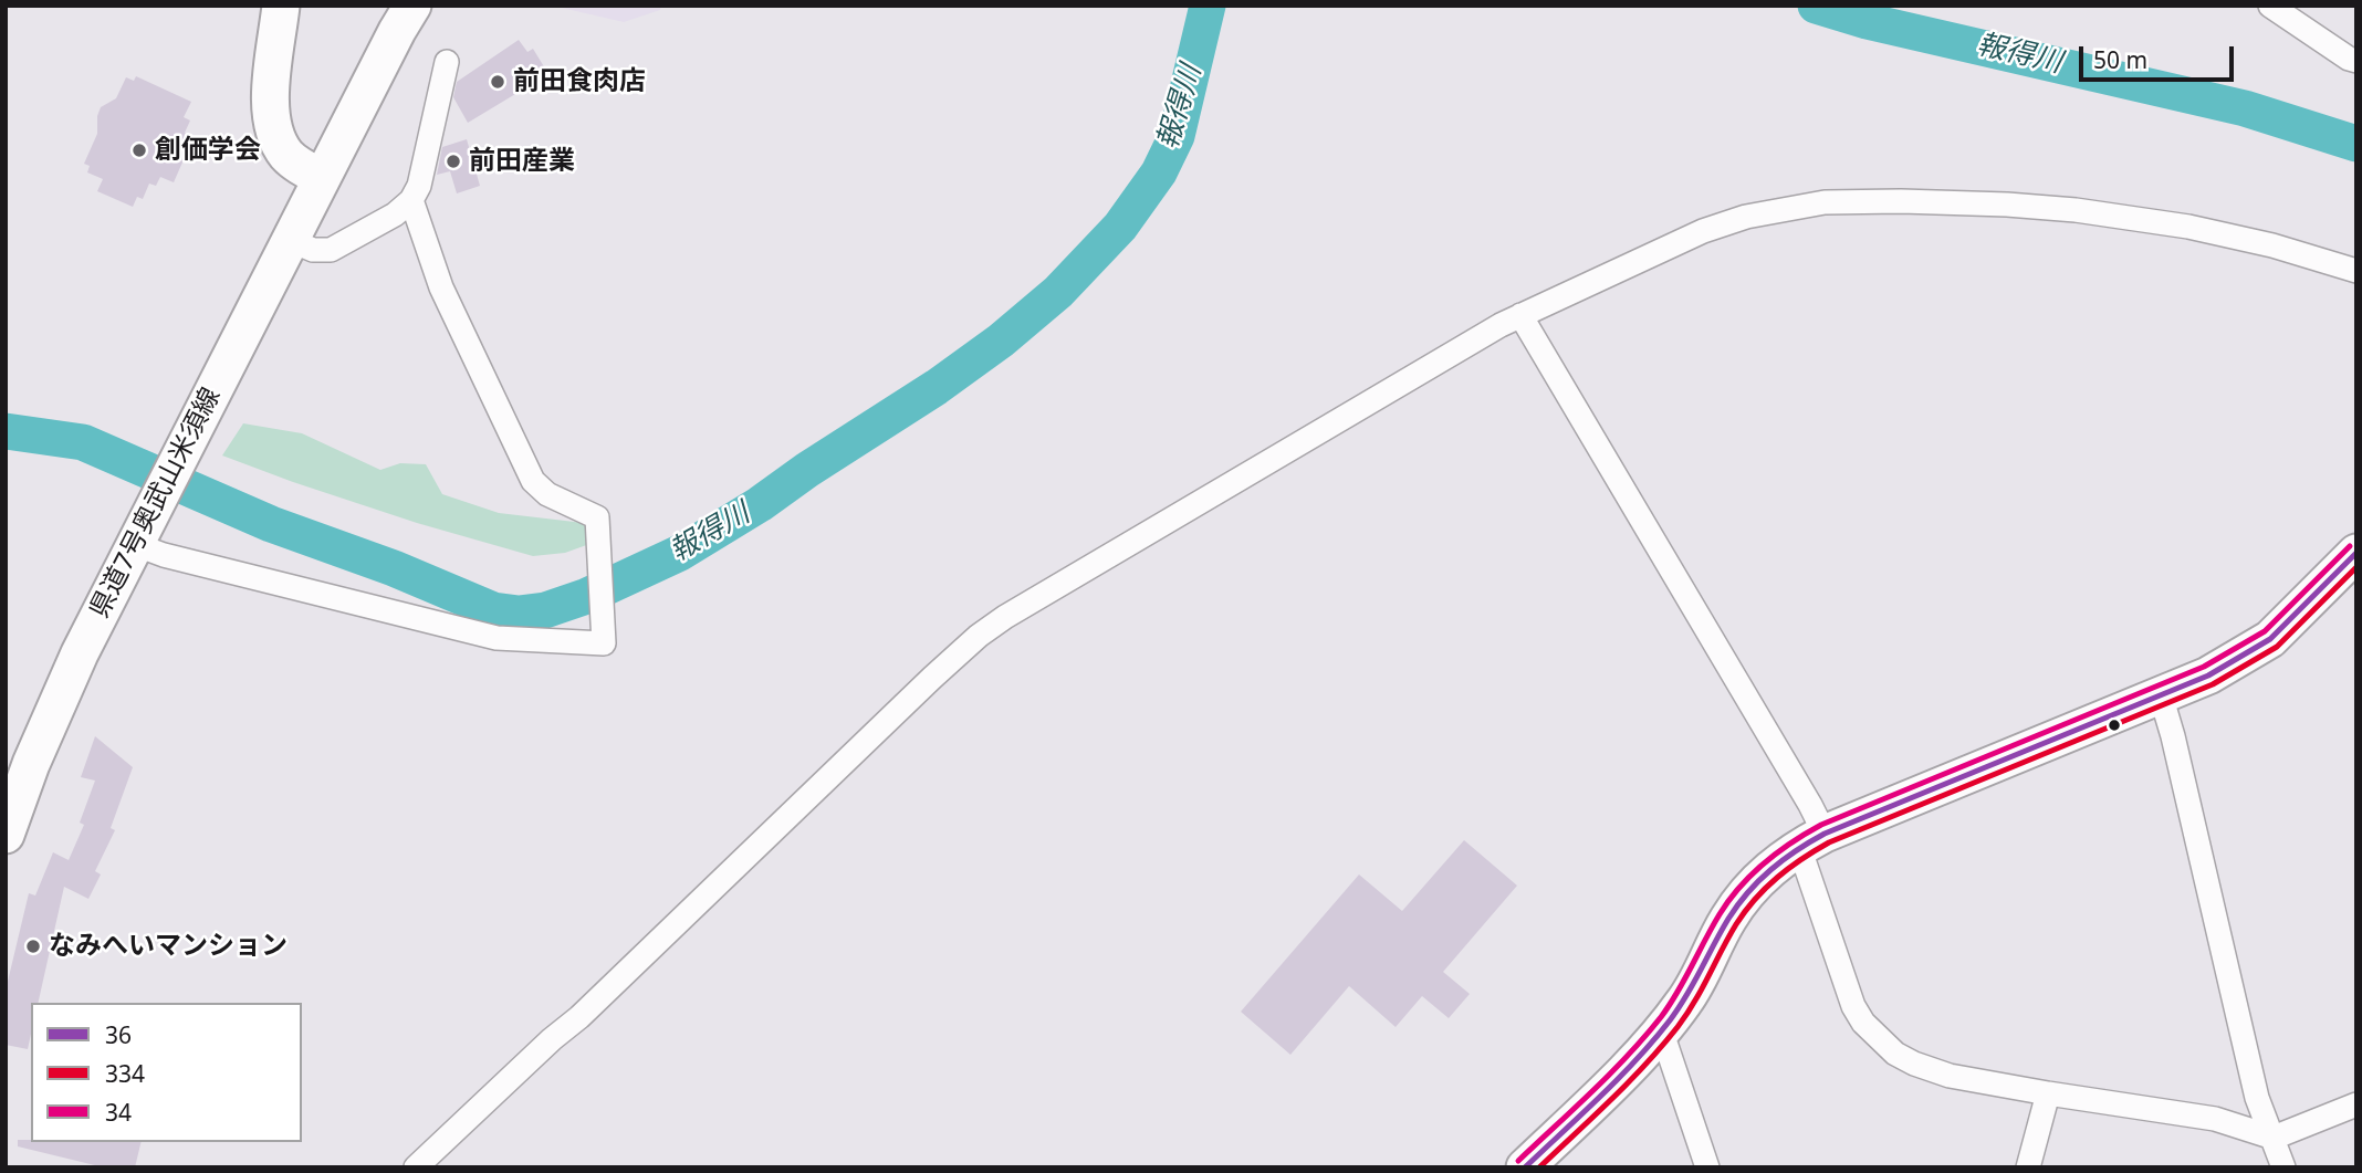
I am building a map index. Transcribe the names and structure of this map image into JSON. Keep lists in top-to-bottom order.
{
  "streets": {
    "main road": ["県道7号奥武山米須線"]
  },
  "water": ["報得川"],
  "places": [
    "前田食肉店",
    "創価学会",
    "前田産業",
    "なみへいマンション"
  ],
  "lines": ["transit line 34", "transit line 36", "transit line 334"],
  "legend": ["36", "334", "34"],
  "scale_bar": "50 m"
}
